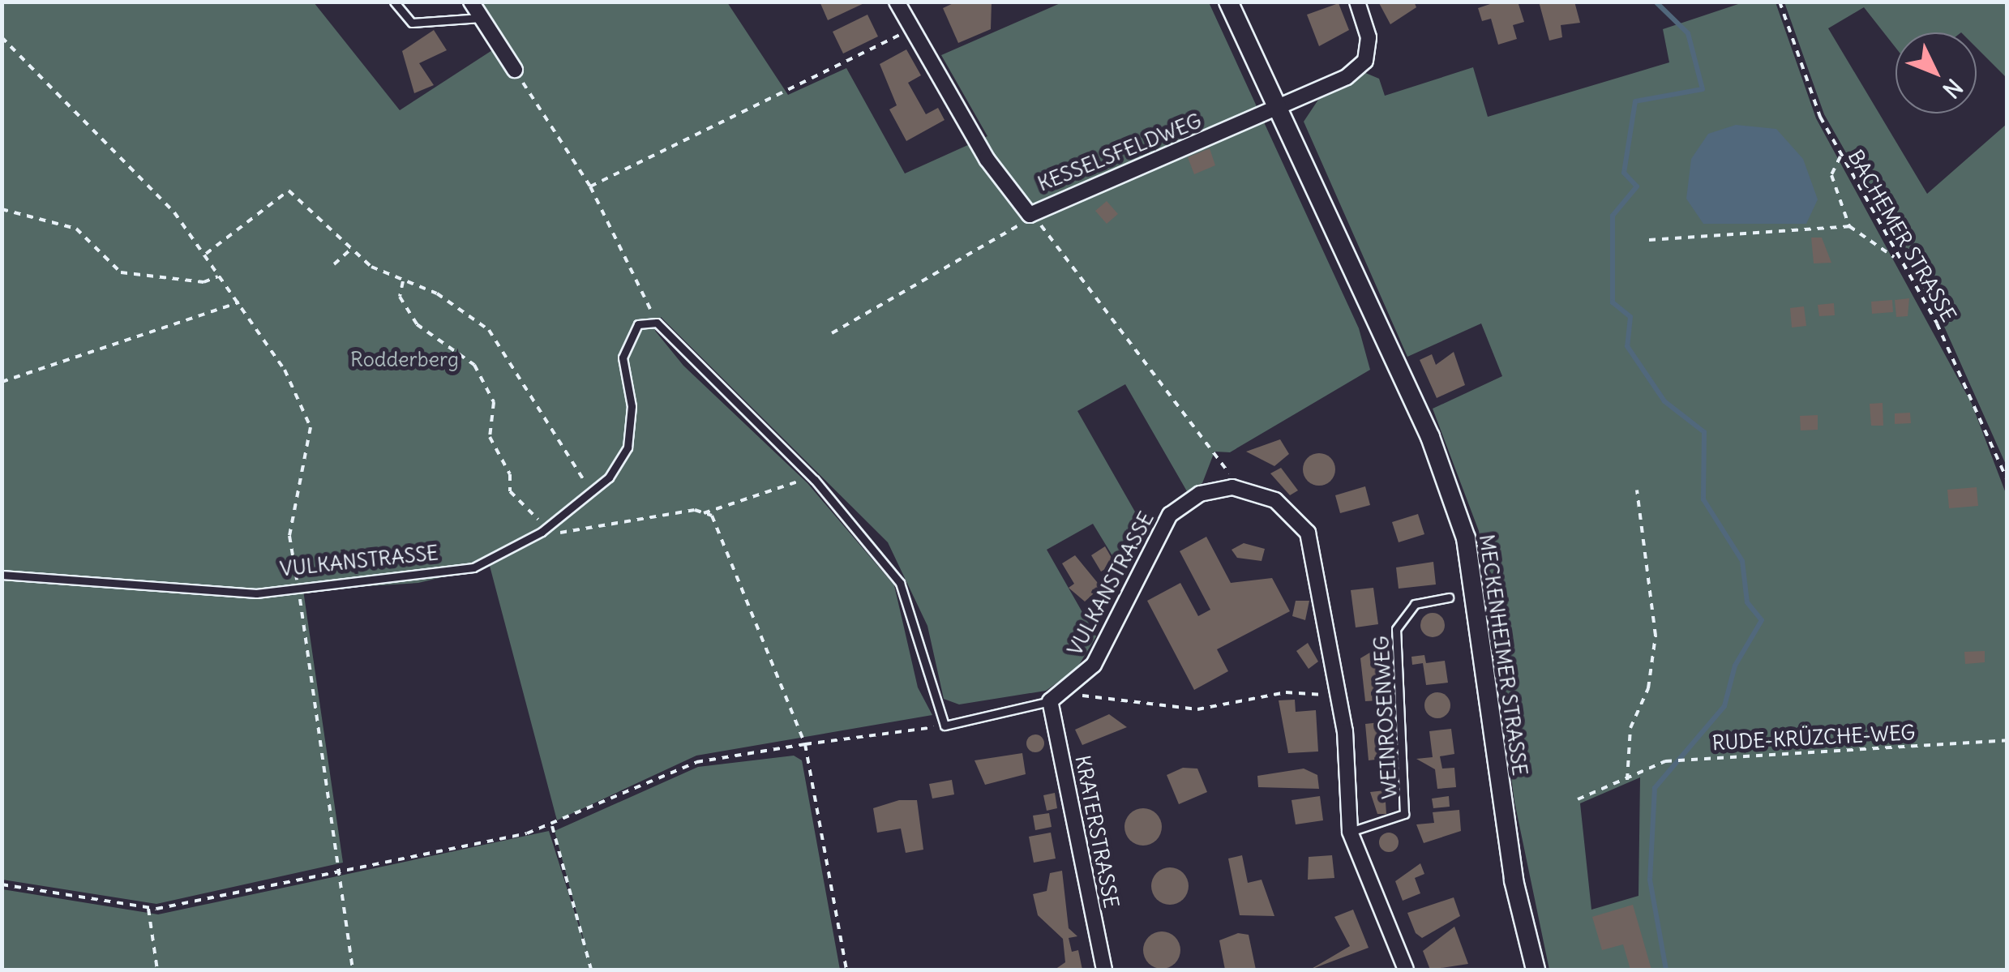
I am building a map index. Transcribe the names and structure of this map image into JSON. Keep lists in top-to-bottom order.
{
  "streets": {
    "main road": ["MECKENHEIMER STRASSE"],
    "street": ["KESSELSFELDWEG", "VULKANSTRASSE", "KRATERSTRASSE"],
    "lane": ["WEINROSENWEG"],
    "path": ["BACHEMER STRASSE", "RUDE-KRÜZCHE-WEG"]
  },
  "crossings": [
    ["KESSELSFELDWEG", "MECKENHEIMER STRASSE"],
    ["VULKANSTRASSE", "KRATERSTRASSE"]
  ],
  "parks": ["Rodderberg"],
  "north": "bottom right"
}
